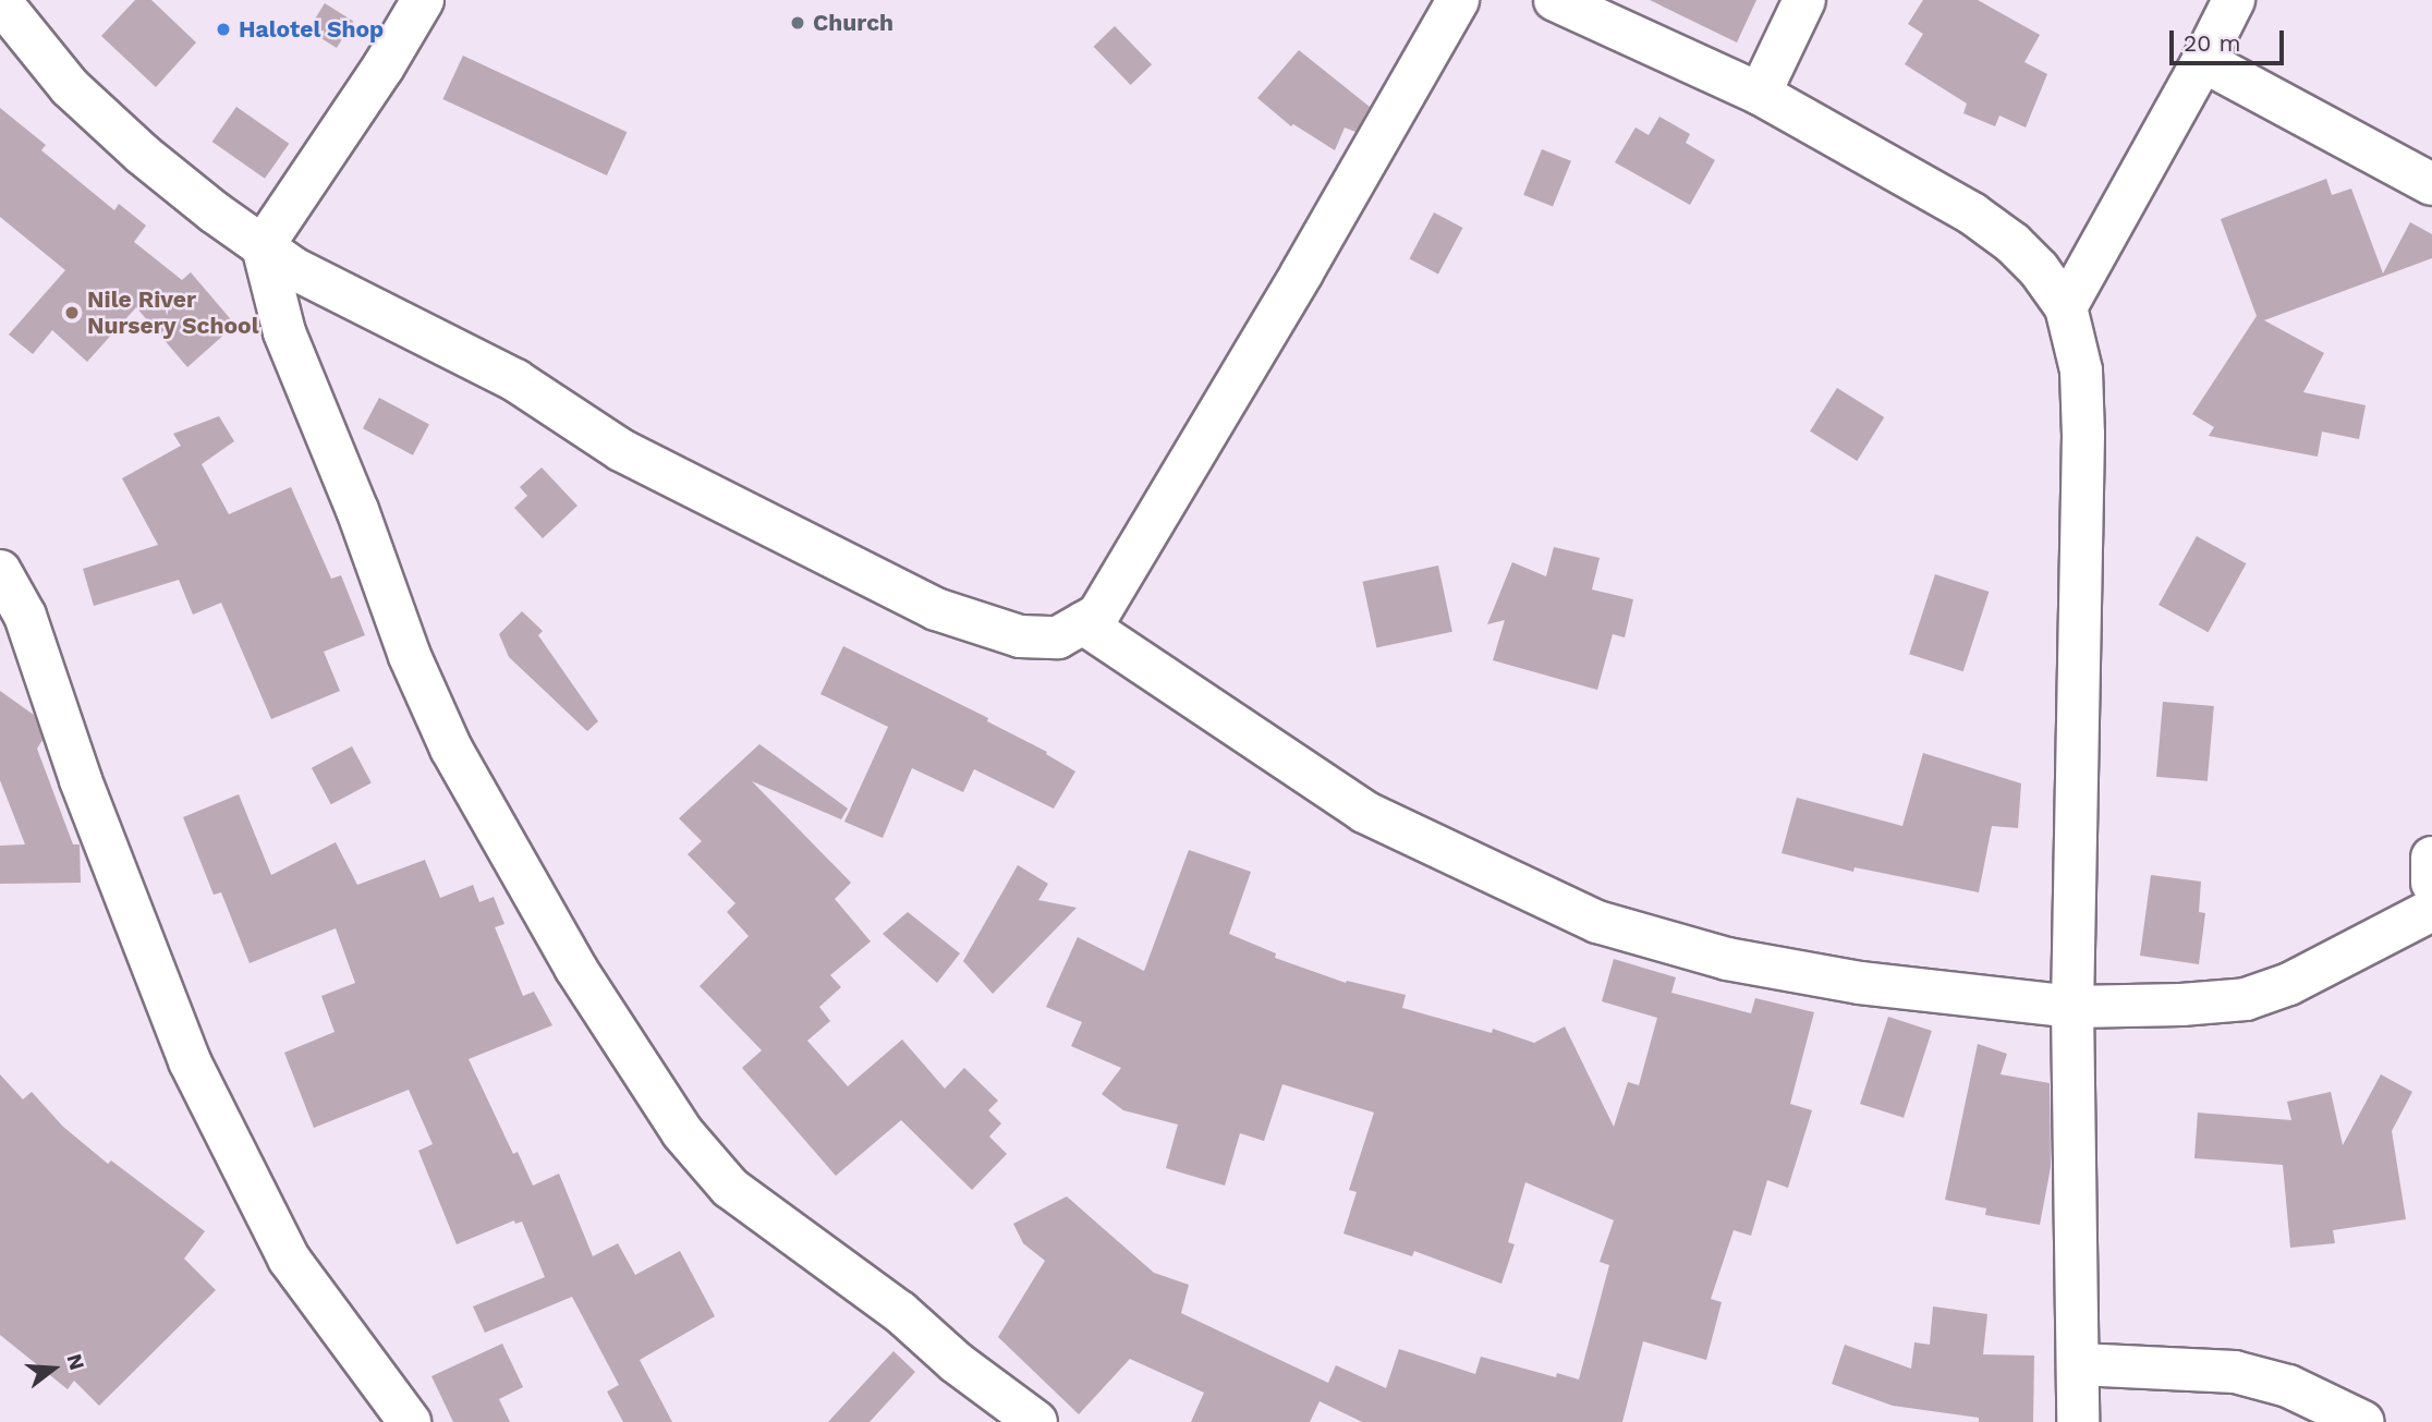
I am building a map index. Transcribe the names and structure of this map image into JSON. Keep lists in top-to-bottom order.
{
  "places": ["Church", "Halotel Shop", "Nile River Nursery School"],
  "scale_bar": "20 m",
  "north": "right"
}
